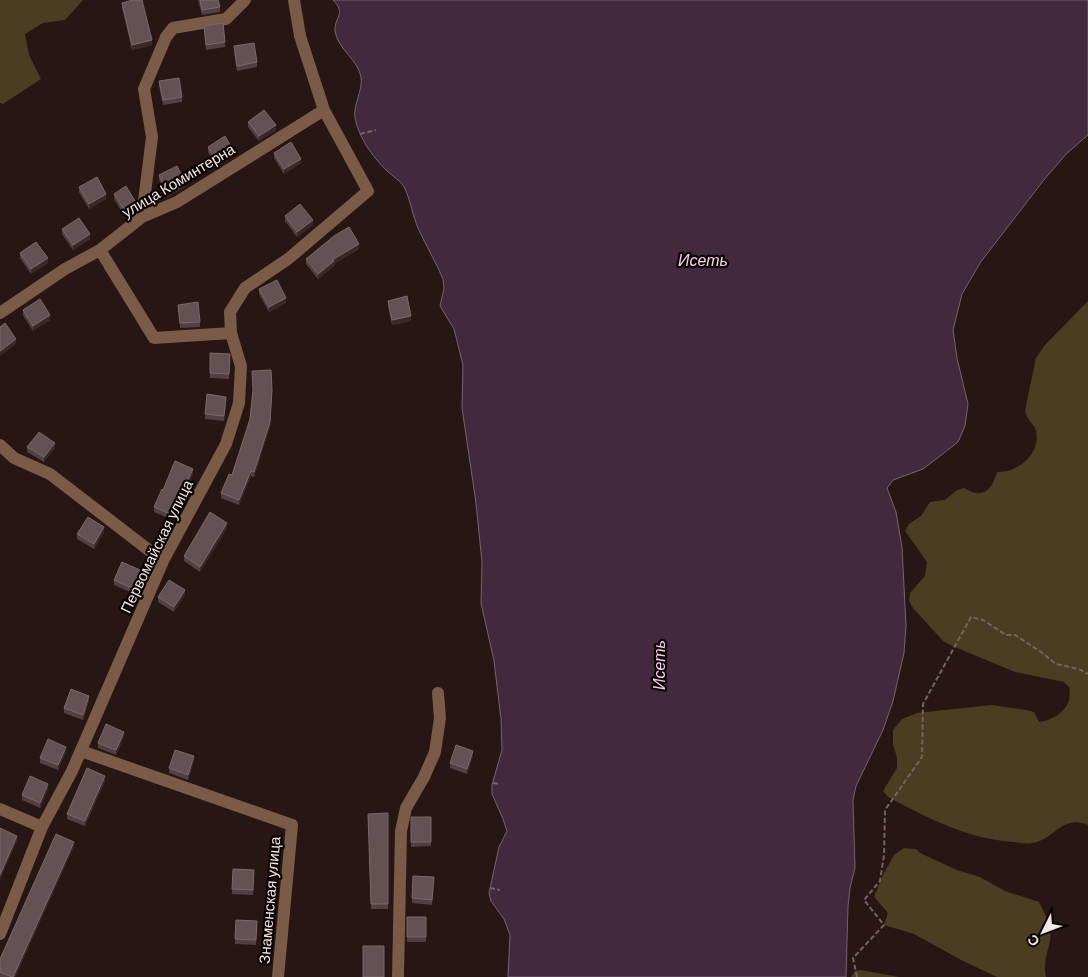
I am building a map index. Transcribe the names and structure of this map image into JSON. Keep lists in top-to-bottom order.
{
  "streets": {
    "street": ["улица Коминтерна", "Первомайская улица", "Знаменская улица"]
  },
  "crossings": [
    ["улица Коминтерна", "Первомайская улица"],
    ["Первомайская улица", "Знаменская улица"]
  ],
  "water": ["Исеть"],
  "north": "bottom left"
}
